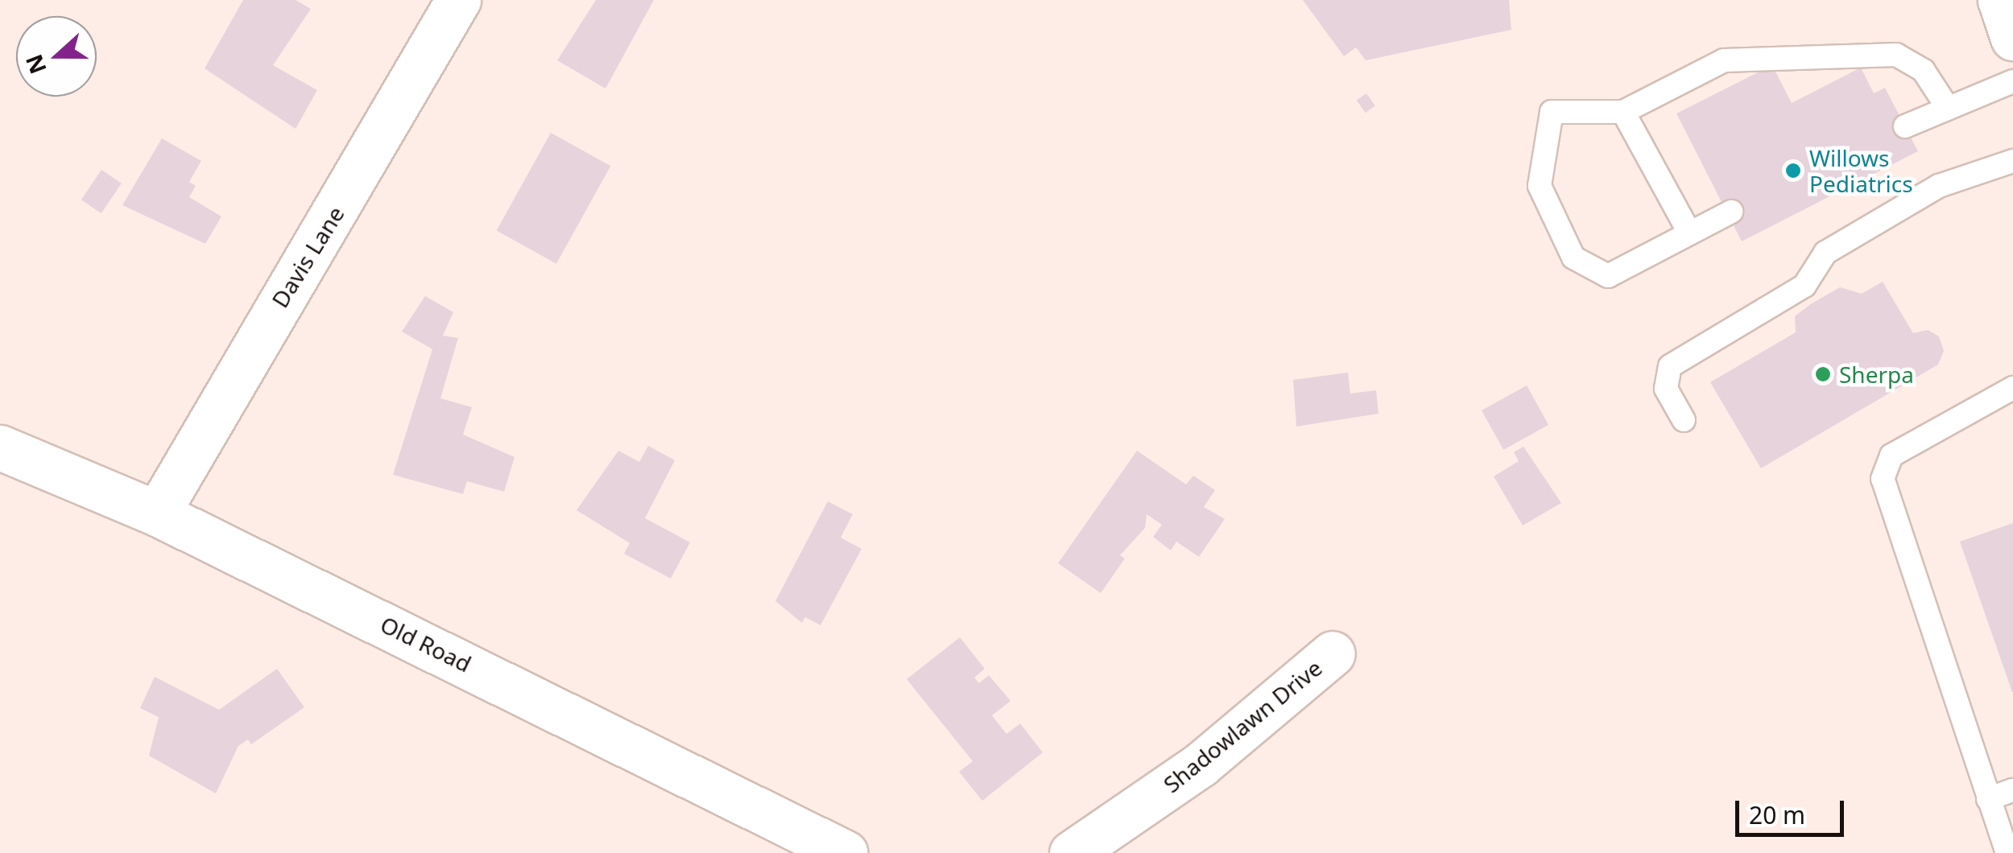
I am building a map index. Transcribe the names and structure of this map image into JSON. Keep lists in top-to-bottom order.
{
  "streets": {
    "street": ["Davis Lane", "Old Road", "Shadowlawn Drive"]
  },
  "crossings": [
    ["Davis Lane", "Old Road"]
  ],
  "places": ["Willows Pediatrics", "Sherpa"],
  "scale_bar": "20 m",
  "north": "left"
}
